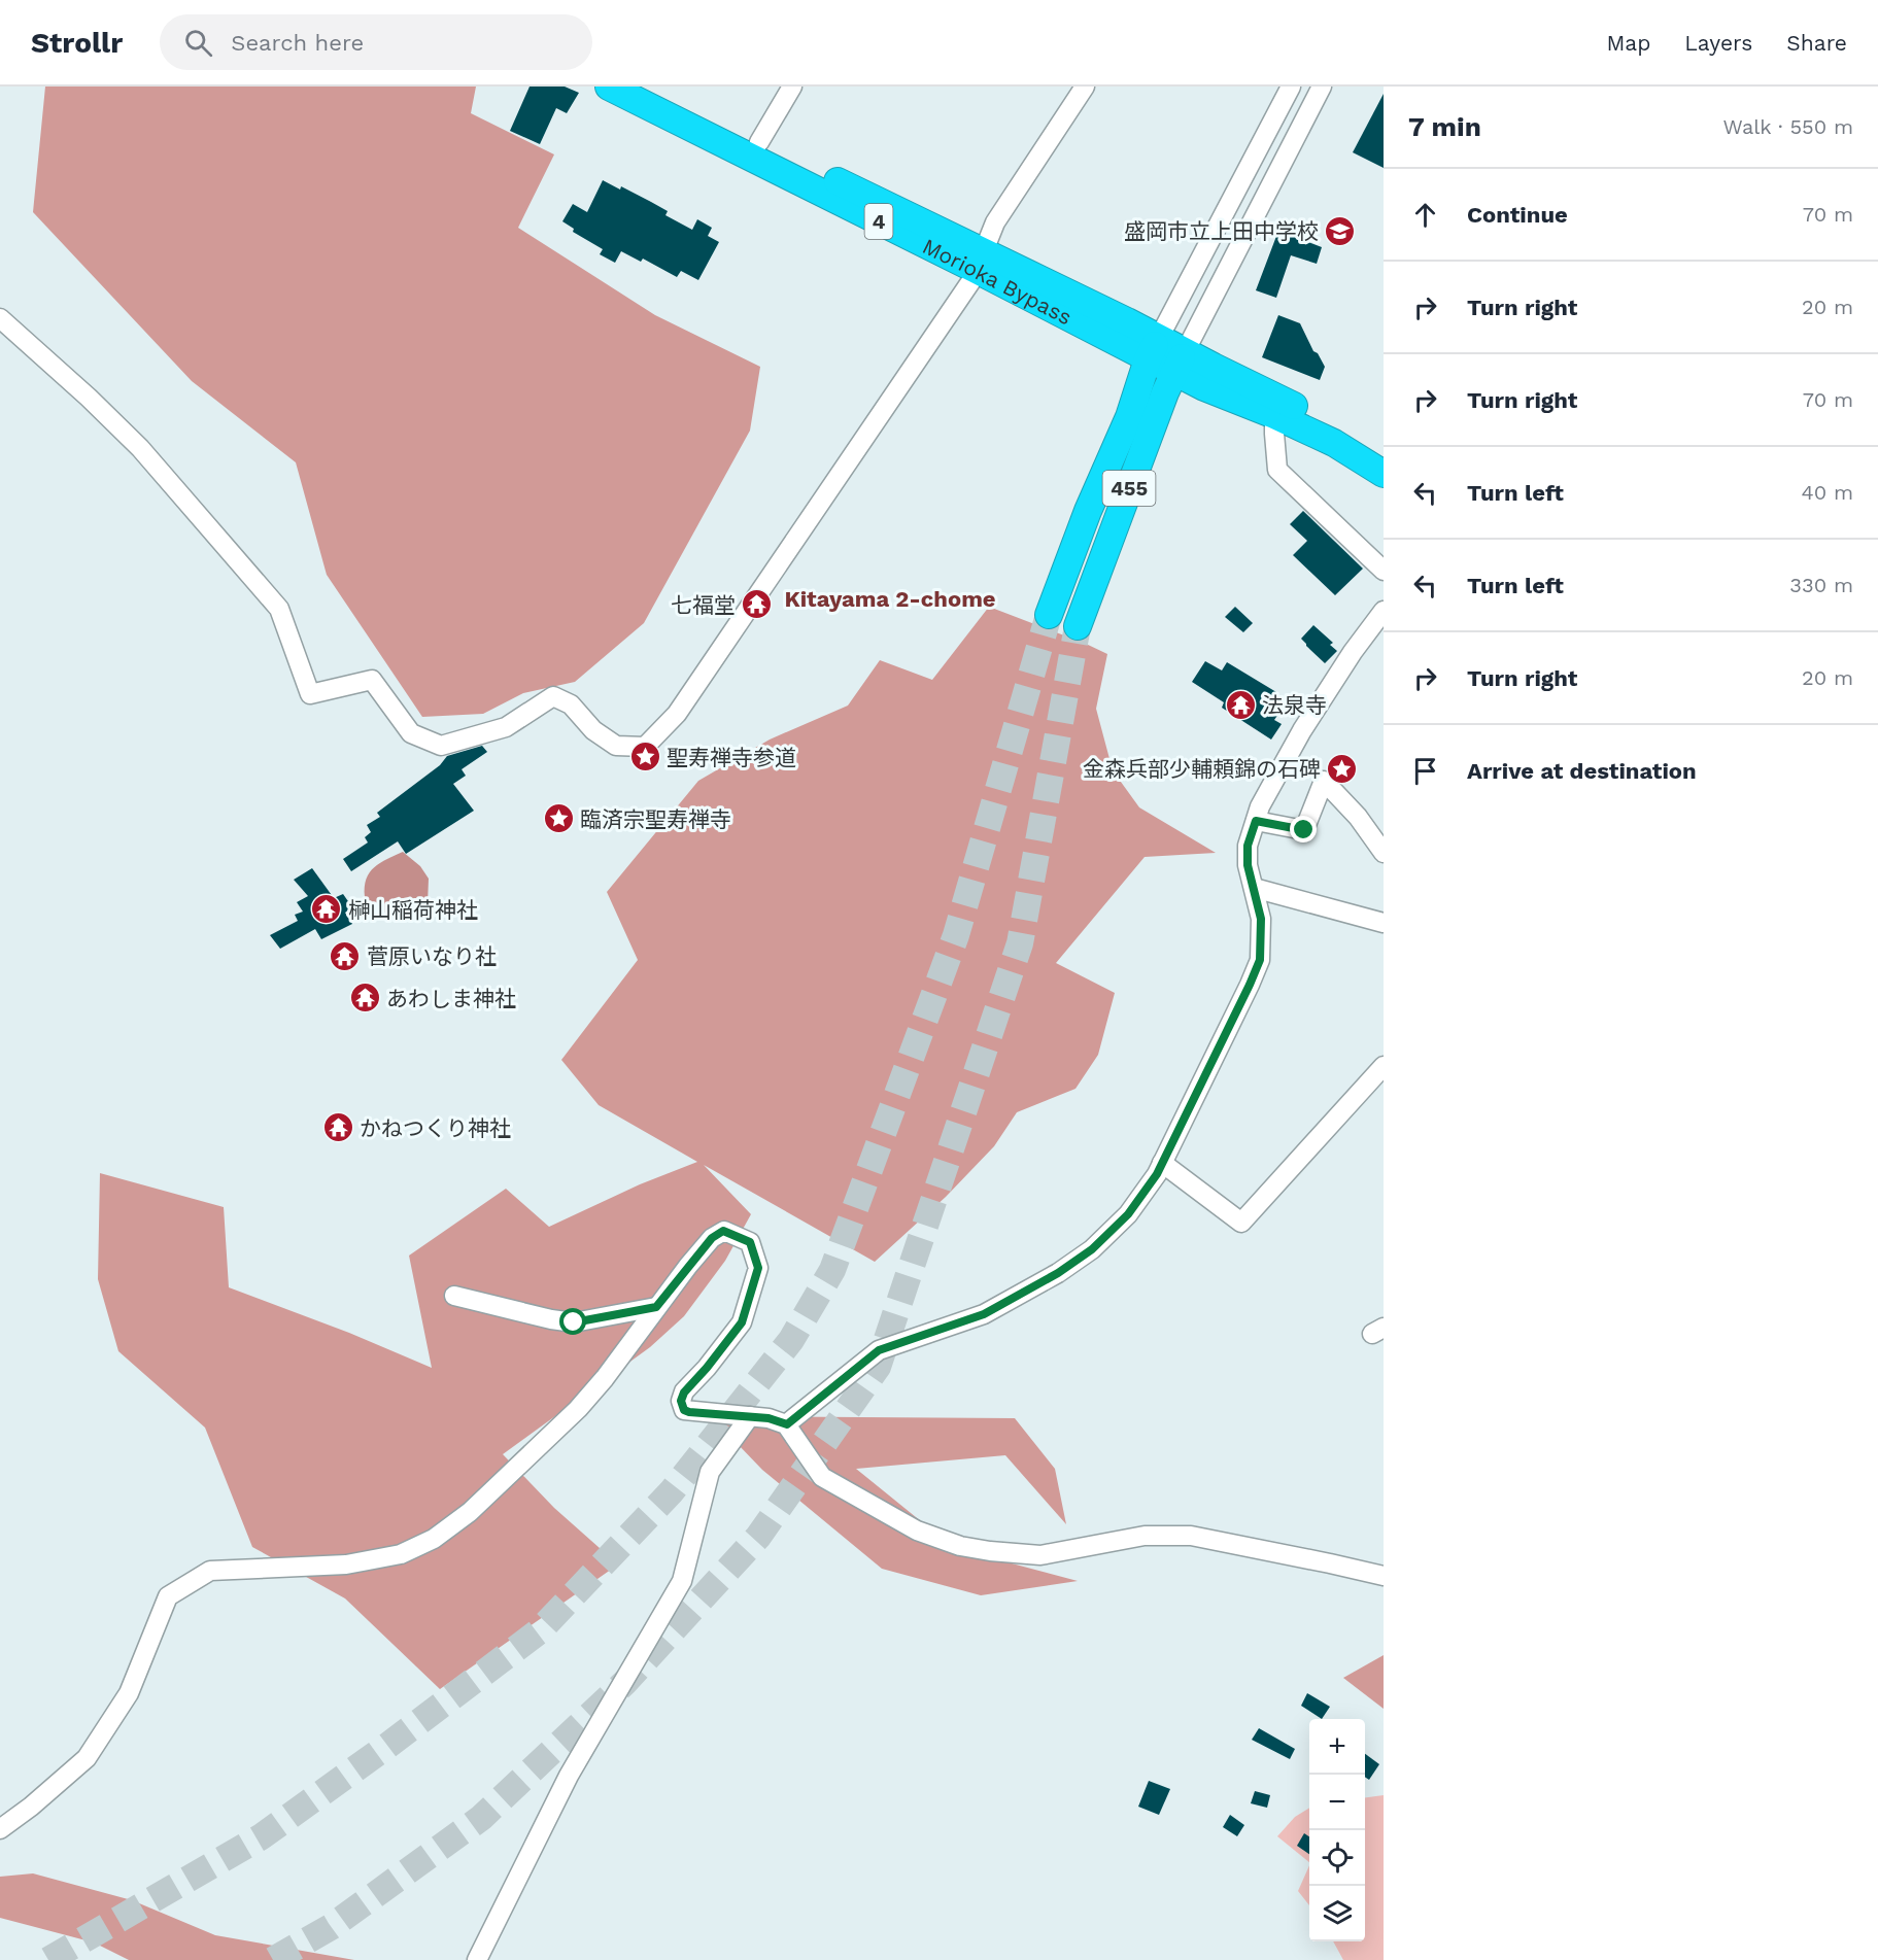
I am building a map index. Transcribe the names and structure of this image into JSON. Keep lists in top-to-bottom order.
{
  "streets": {
    "highway": ["4", "Morioka Bypass", "455"]
  },
  "crossings": [
    ["Morioka Bypass", "455"]
  ],
  "districts": ["Kitayama 2-chome"],
  "places": {
    "school or university": ["盛岡市立上田中学校"],
    "temple": [
      "七福堂",
      "法泉寺",
      "榊山稲荷神社",
      "菅原いなり社",
      "あわしま神社",
      "かねつくり神社"
    ],
    "place": ["聖寿禅寺参道", "金森兵部少輔頼錦の石碑", "臨済宗聖寿禅寺"]
  },
  "page": {
    "header": "Strollr",
    "search": "Search here",
    "nav": ["Map", "Layers", "Share"],
    "heading": ["7 min", "Walk · 550 m"],
    "list": [
      ["Continue", "70 m"],
      ["Turn right", "20 m"],
      ["Turn right", "70 m"],
      ["Turn left", "40 m"],
      ["Turn left", "330 m"],
      ["Turn right", "20 m"],
      "Arrive at destination"
    ],
    "map_buttons": ["+", "−"]
  }
}
